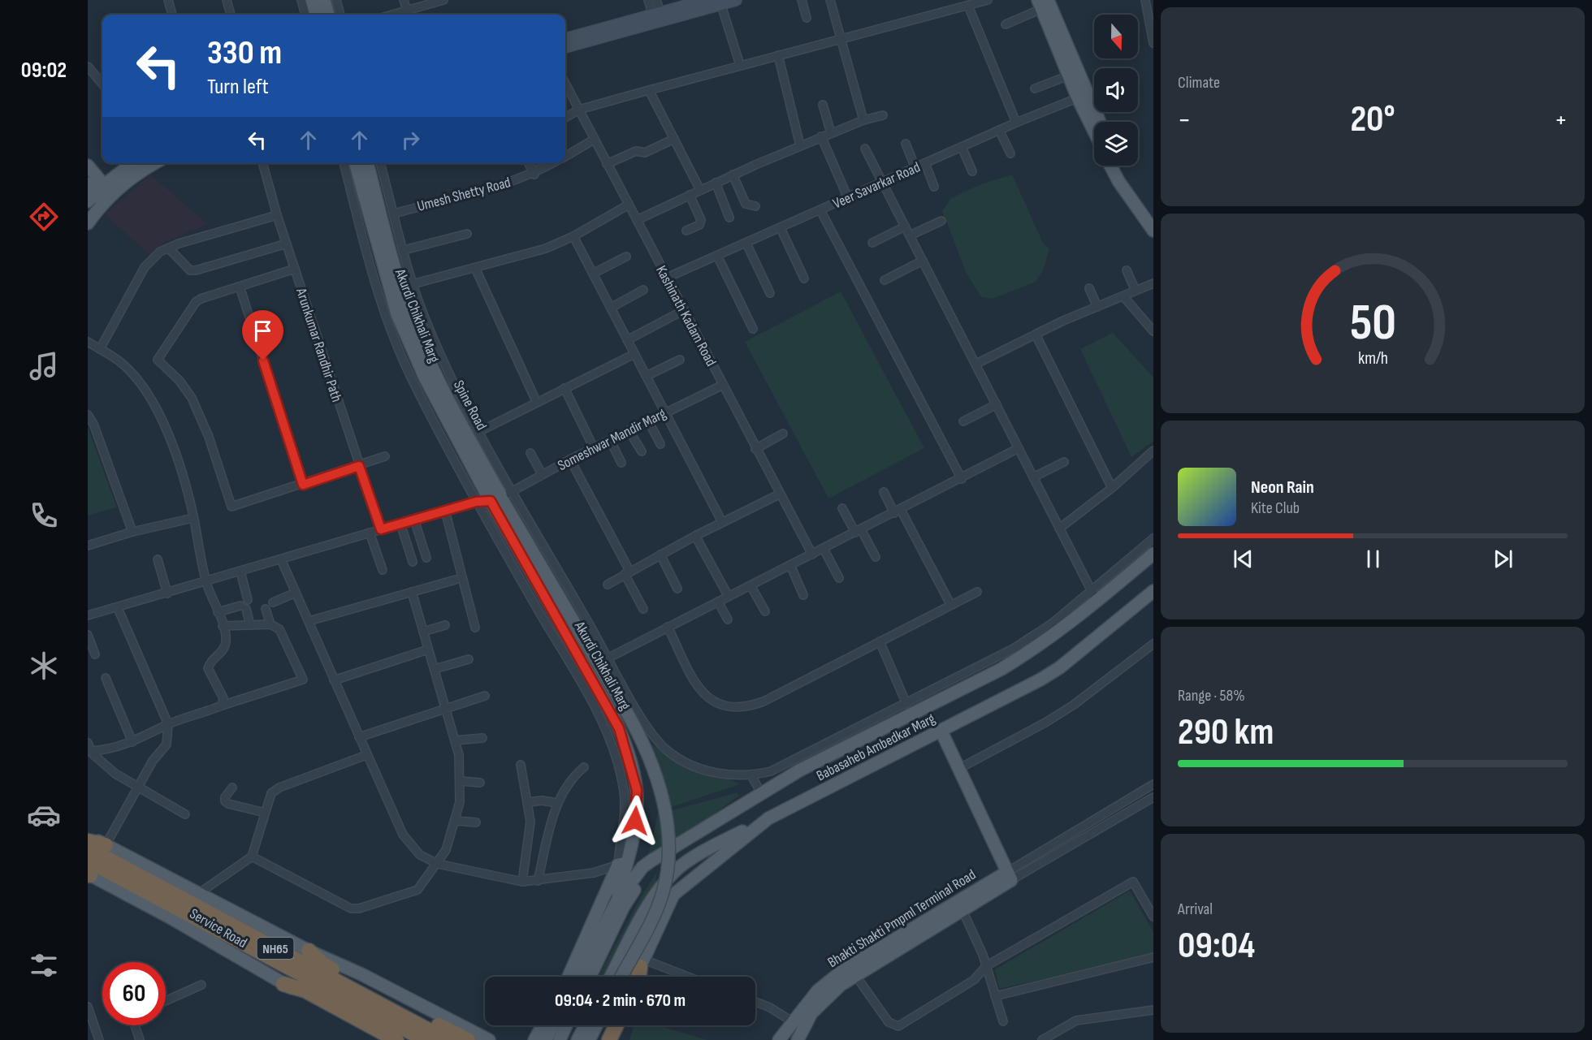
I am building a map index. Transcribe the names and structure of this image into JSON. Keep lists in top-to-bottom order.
{
  "streets": {
    "highway": ["NH65"],
    "main road": [
      "Akurdi Chikhali Marg",
      "Spine Road",
      "Babasaheb Ambedkar Marg",
      "Bhakti Shakti Pmpml Terminal Road",
      "Service Road"
    ],
    "street": [
      "Veer Savarkar Road",
      "Umesh Shetty Road",
      "Kashinath Kadam Road",
      "Arunkumar Randhir Path",
      "Someshwar Mandir Marg"
    ]
  },
  "crossings": [
    ["Veer Savarkar Road", "Kashinath Kadam Road"],
    ["Umesh Shetty Road", "Kashinath Kadam Road"],
    ["Umesh Shetty Road", "Babasaheb Ambedkar Marg"],
    ["Akurdi Chikhali Marg", "Spine Road"],
    ["Akurdi Chikhali Marg", "Someshwar Mandir Marg"],
    ["Akurdi Chikhali Marg", "Babasaheb Ambedkar Marg"],
    ["Kashinath Kadam Road", "Someshwar Mandir Marg"],
    ["Spine Road", "Someshwar Mandir Marg"],
    ["Spine Road", "Babasaheb Ambedkar Marg"],
    ["Someshwar Mandir Marg", "Babasaheb Ambedkar Marg"],
    ["Service Road", "NH65"]
  ],
  "north": "bottom",
  "page": {
    "tabs": "09:02",
    "tile": [
      "Climate",
      ["Range · 58%", "290 km"],
      ["Arrival", "09:04"]
    ],
    "turn": ["330 m", "Turn left"],
    "heat": ["−", "20°", "+"],
    "song": ["Neon Rain", "Kite Club"],
    "limit": "60",
    "trip": "09:04 · 2 min · 670 m",
    "gauge": ["50", "km/h"]
  }
}
